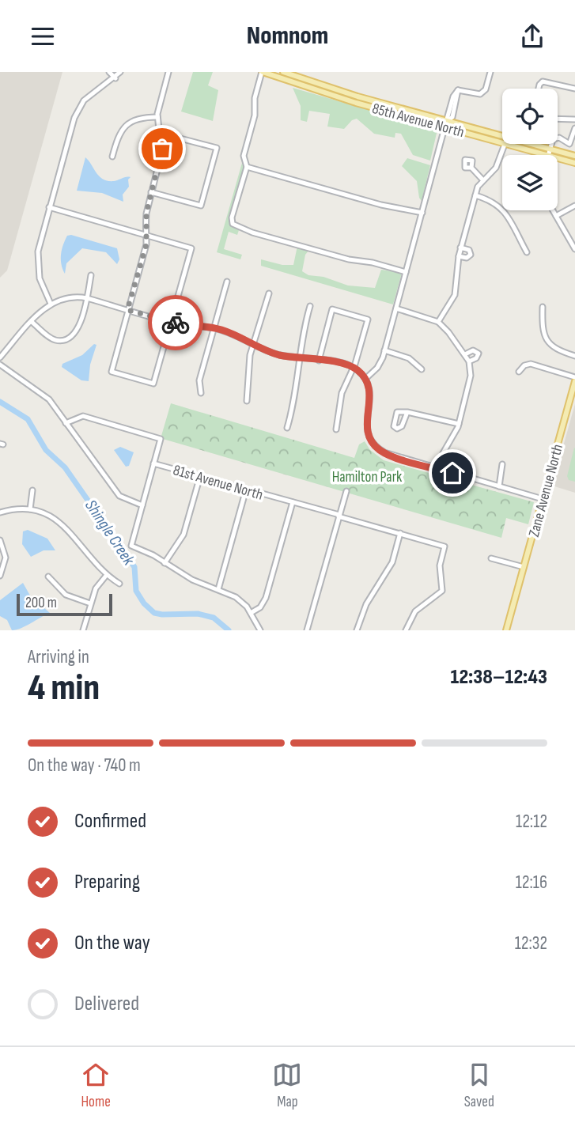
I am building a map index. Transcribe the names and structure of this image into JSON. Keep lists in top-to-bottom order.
{
  "streets": {
    "main road": ["85th Avenue North", "Zane Avenue North"],
    "street": ["81st Avenue North"]
  },
  "water": ["Shingle Creek"],
  "parks": ["Hamilton Park"],
  "scale_bar": "200 m",
  "page": {
    "header": "Nomnom",
    "scale": "200 m",
    "heading": ["4 min", "Arriving in", "12:38–12:43"],
    "bar": "On the way · 740 m",
    "list": [
      ["Confirmed", "12:12"],
      ["Preparing", "12:16"],
      ["On the way", "12:32"],
      "Delivered"
    ],
    "tabs": ["Home", "Map", "Saved"]
  }
}
